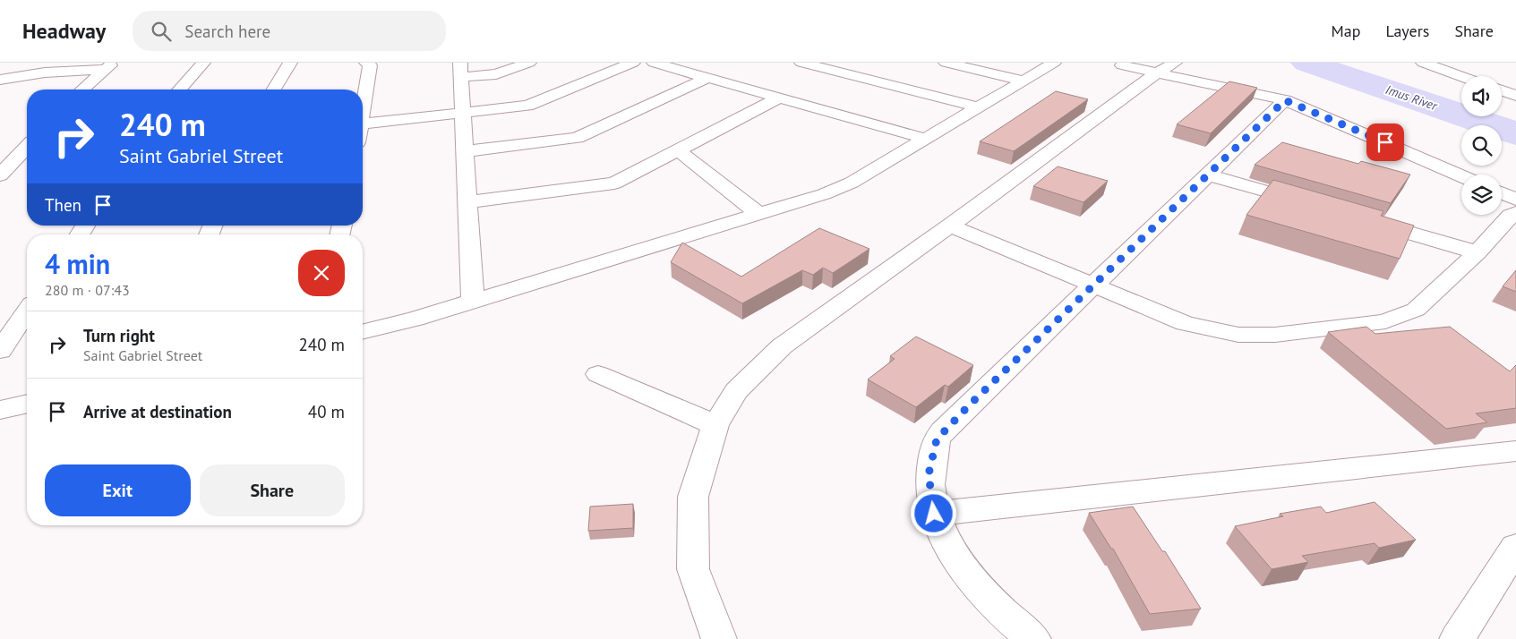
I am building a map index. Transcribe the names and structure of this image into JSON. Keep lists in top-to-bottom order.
{
  "water": ["Imus River"],
  "page": {
    "header": "Headway",
    "search": "Search here",
    "nav": ["Map", "Layers", "Share"],
    "turn": ["240 m", "Saint Gabriel Street"],
    "then": "Then",
    "heading": ["4 min", "280 m · 07:43"],
    "list": [
      {
        "name": "Turn right",
        "note": "Saint Gabriel Street",
        "value": "240 m"
      },
      {
        "name": "Arrive at destination",
        "value": "40 m"
      }
    ],
    "buttons": ["Exit", "Share"]
  }
}
